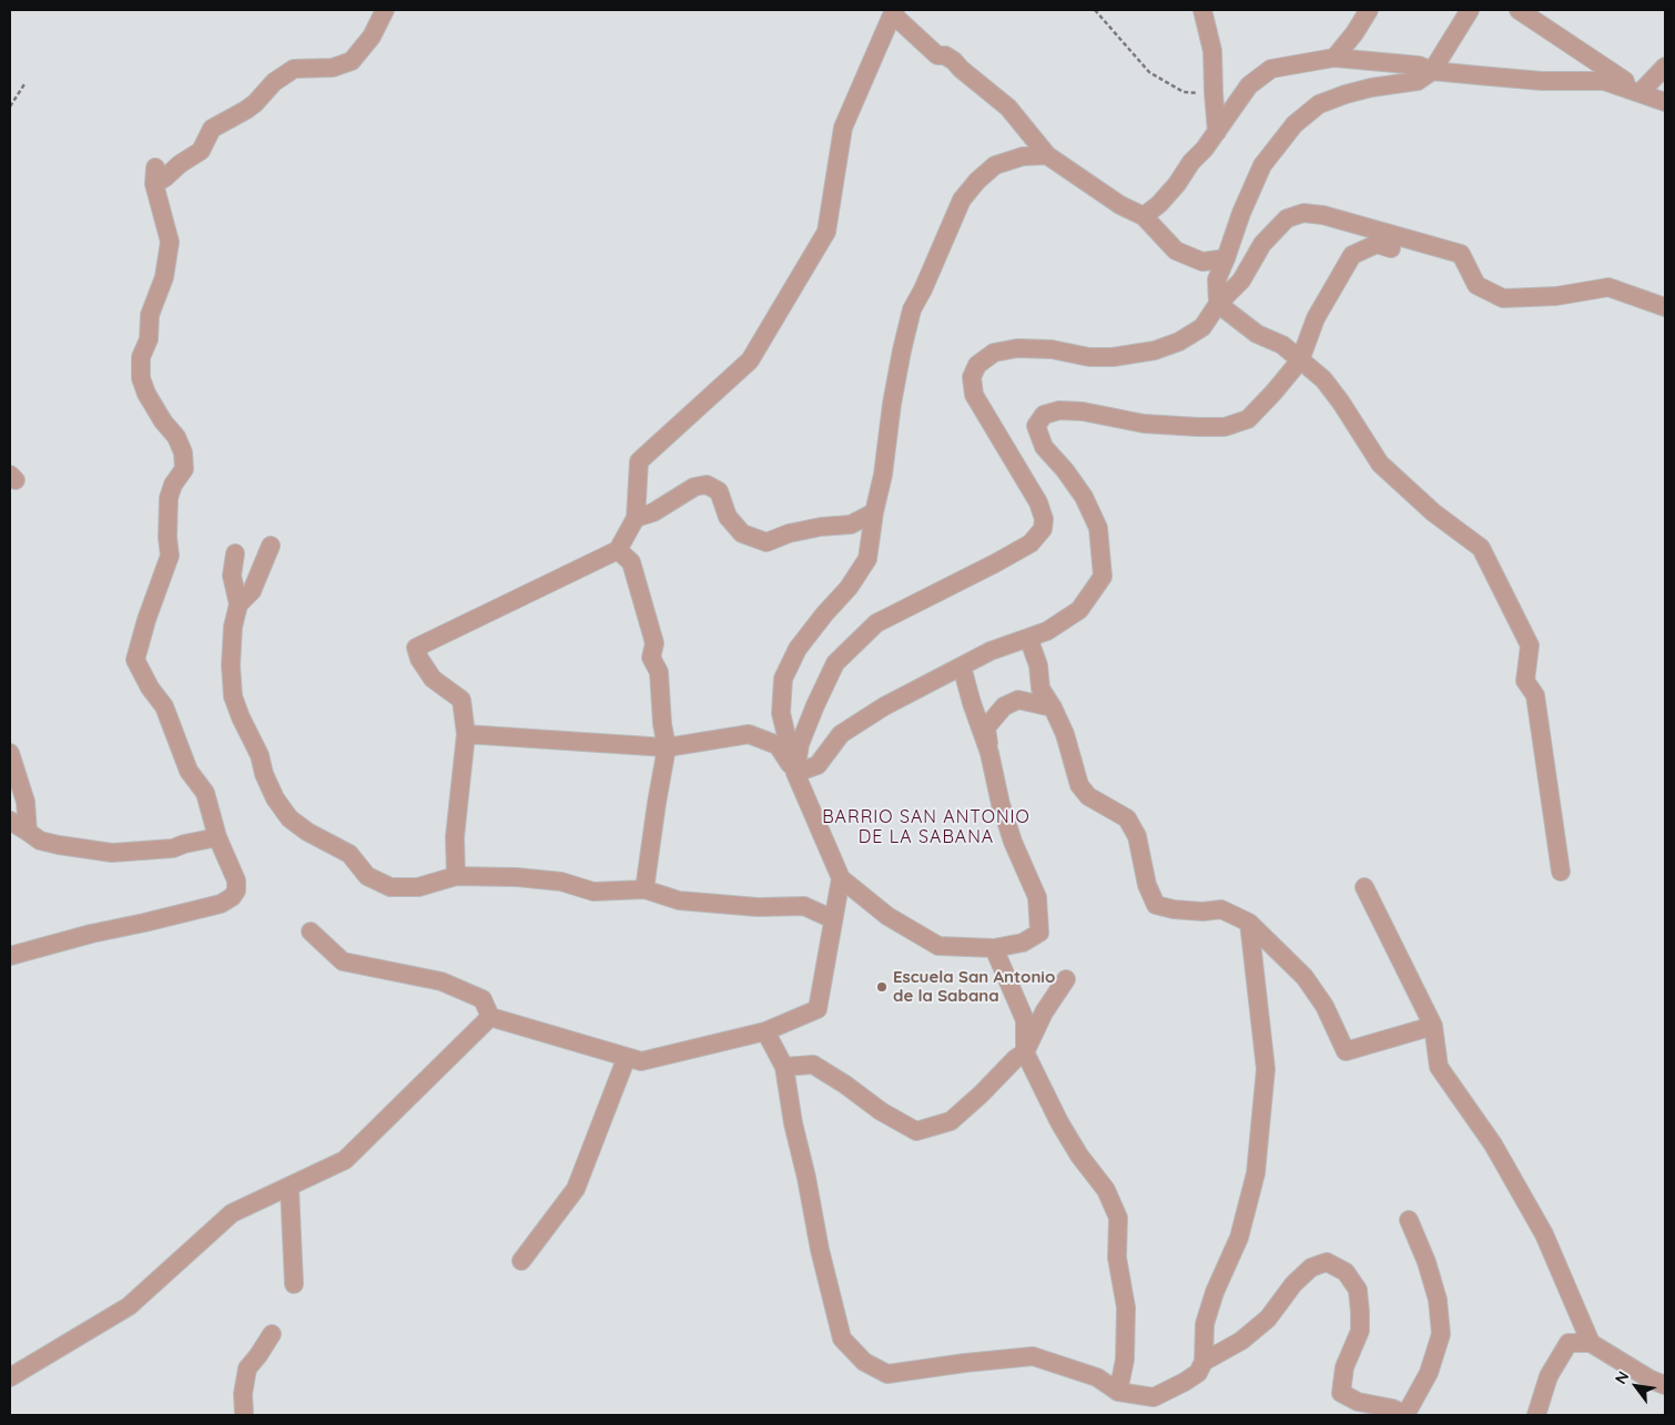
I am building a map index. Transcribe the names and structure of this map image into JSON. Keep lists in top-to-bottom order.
{
  "districts": ["BARRIO SAN ANTONIO DE LA SABANA"],
  "places": ["Escuela San Antonio de la Sabana"],
  "north": "top left"
}
